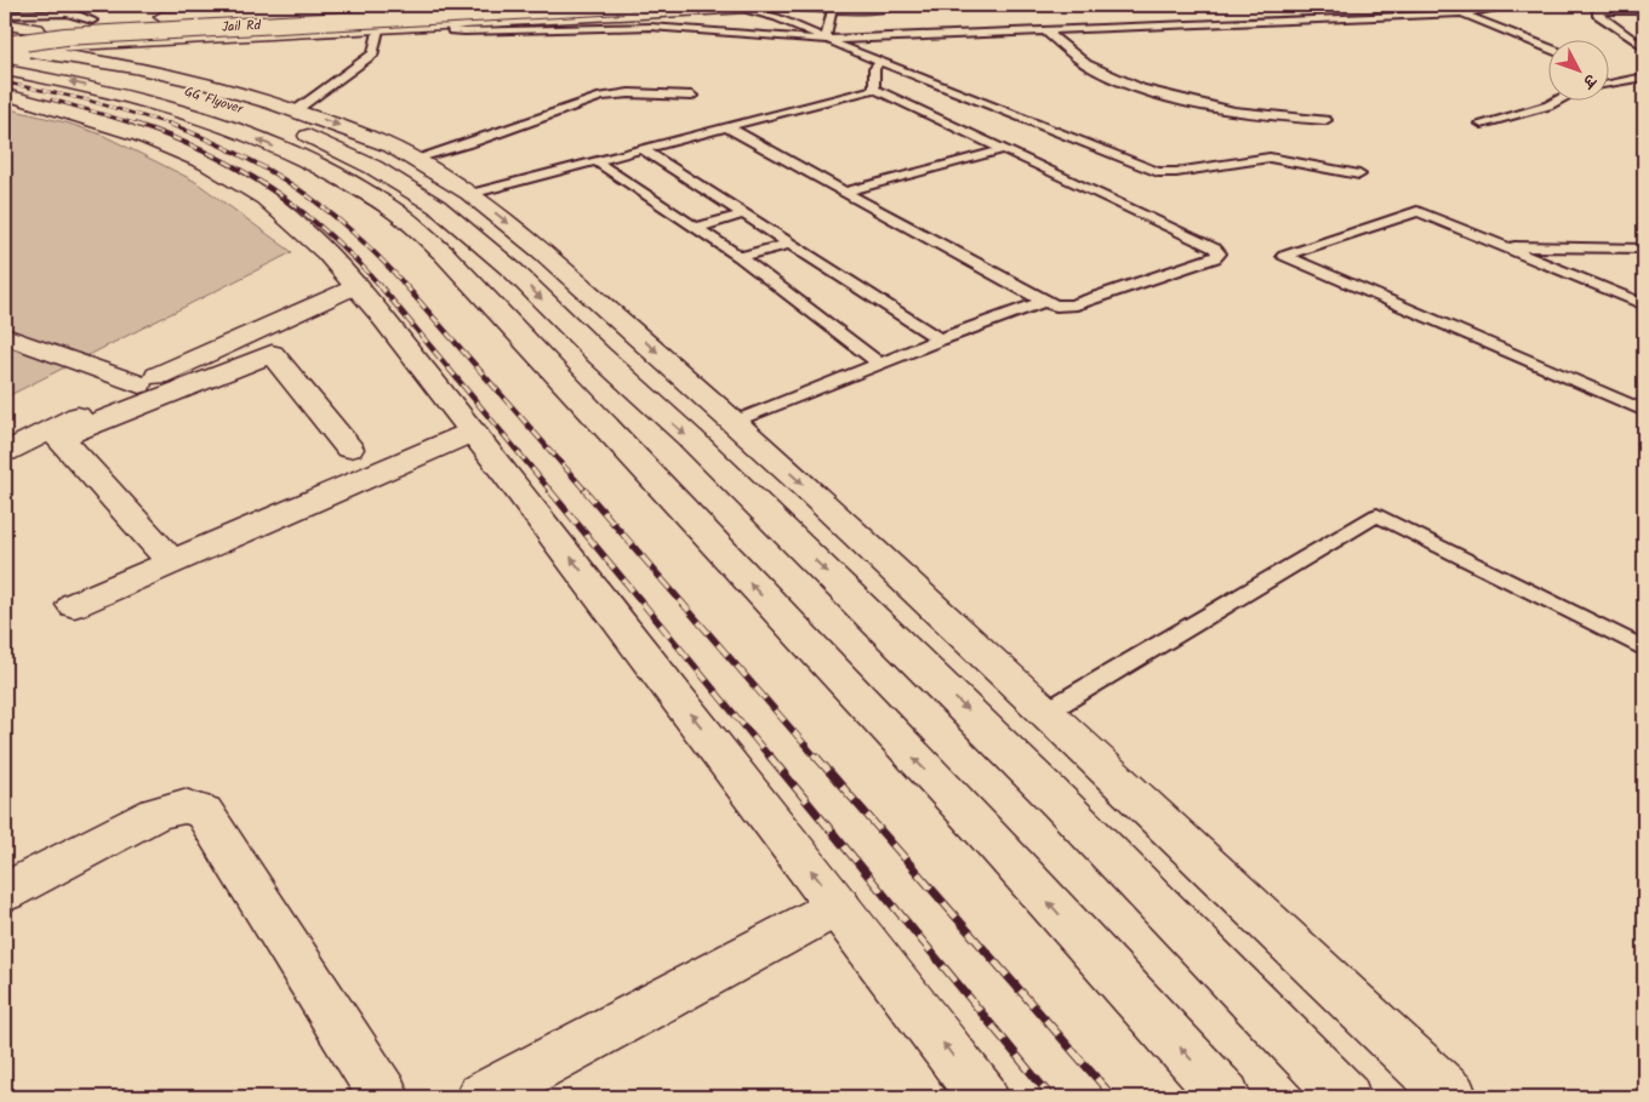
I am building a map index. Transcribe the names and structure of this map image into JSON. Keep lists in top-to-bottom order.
{
  "streets": {
    "main road": ["Jail Rd", "GG Flyover"]
  },
  "crossings": [
    ["Jail Rd", "GG Flyover"]
  ],
  "north": "bottom right"
}
